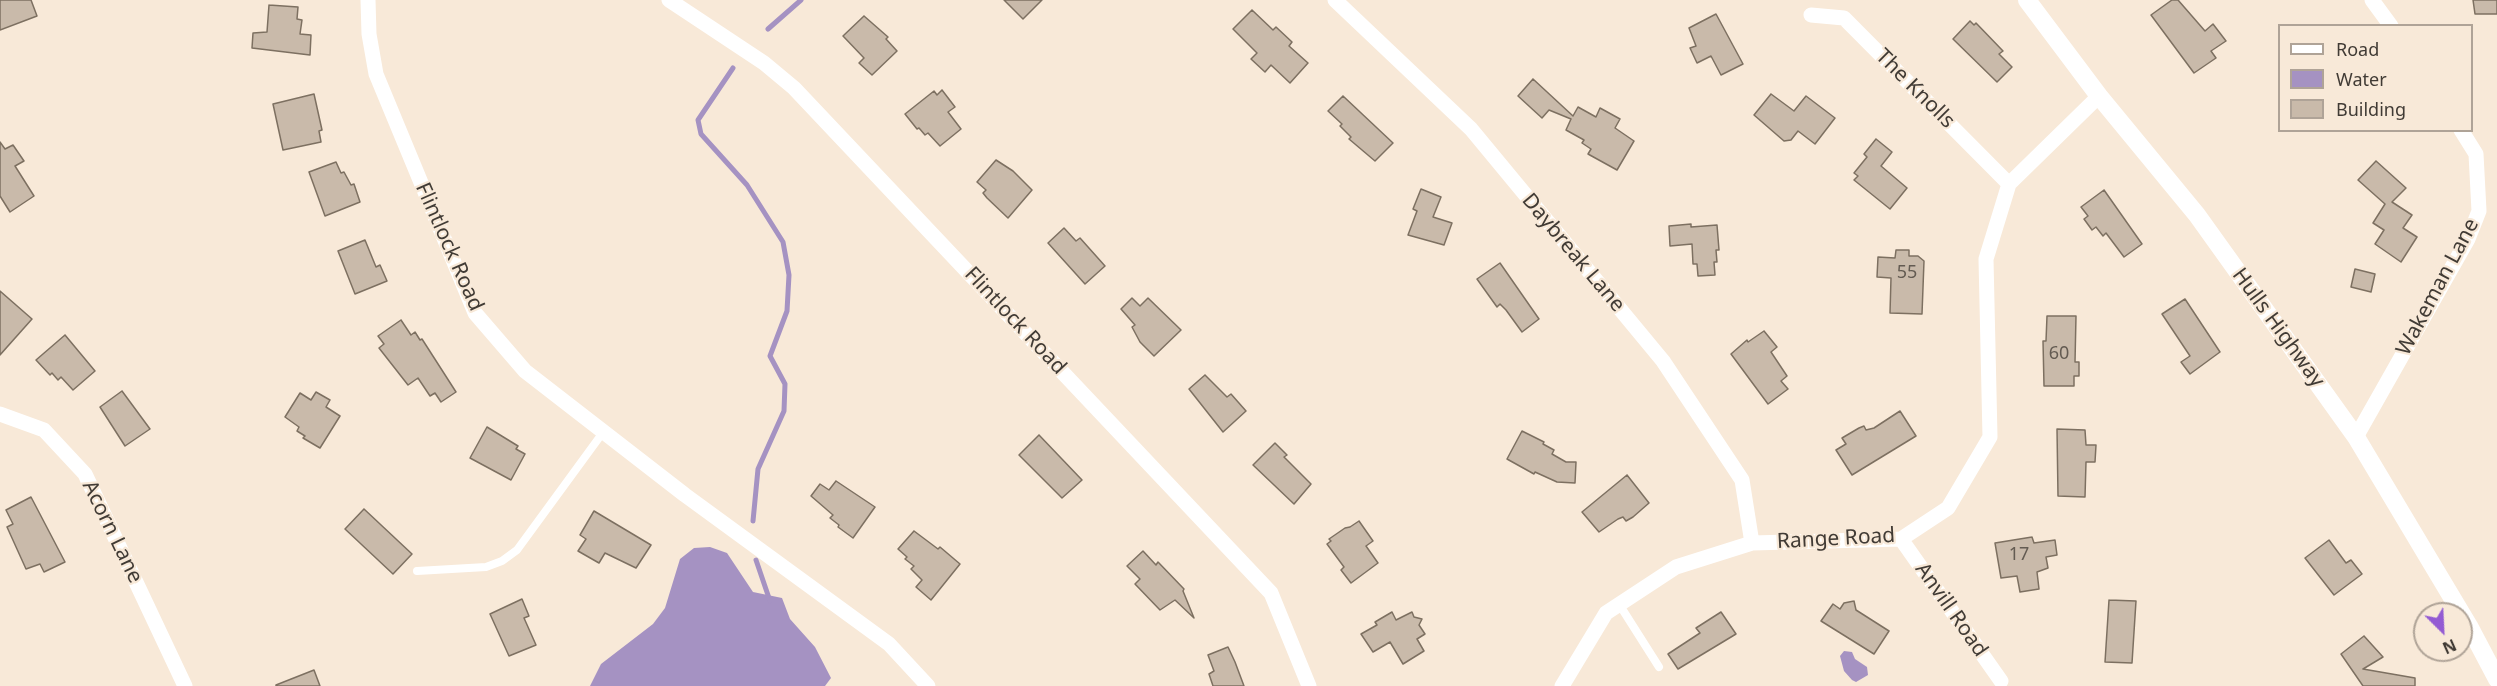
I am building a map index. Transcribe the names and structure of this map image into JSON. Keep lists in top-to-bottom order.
{
  "streets": {
    "street": [
      "The Knolls",
      "Flintlock Road",
      "Daybreak Lane",
      "Wakeman Lane",
      "Hulls Highway",
      "Acorn Lane",
      "Range Road",
      "Anvill Road"
    ]
  },
  "crossings": [
    ["The Knolls", "Range Road"],
    ["Daybreak Lane", "Range Road"],
    ["Wakeman Lane", "Hulls Highway"],
    ["Hulls Highway", "Range Road"],
    ["Range Road", "Anvill Road"]
  ],
  "house_numbers": ["55", "60", "17"],
  "legend": ["Road", "Water", "Building"],
  "north": "bottom right"
}
